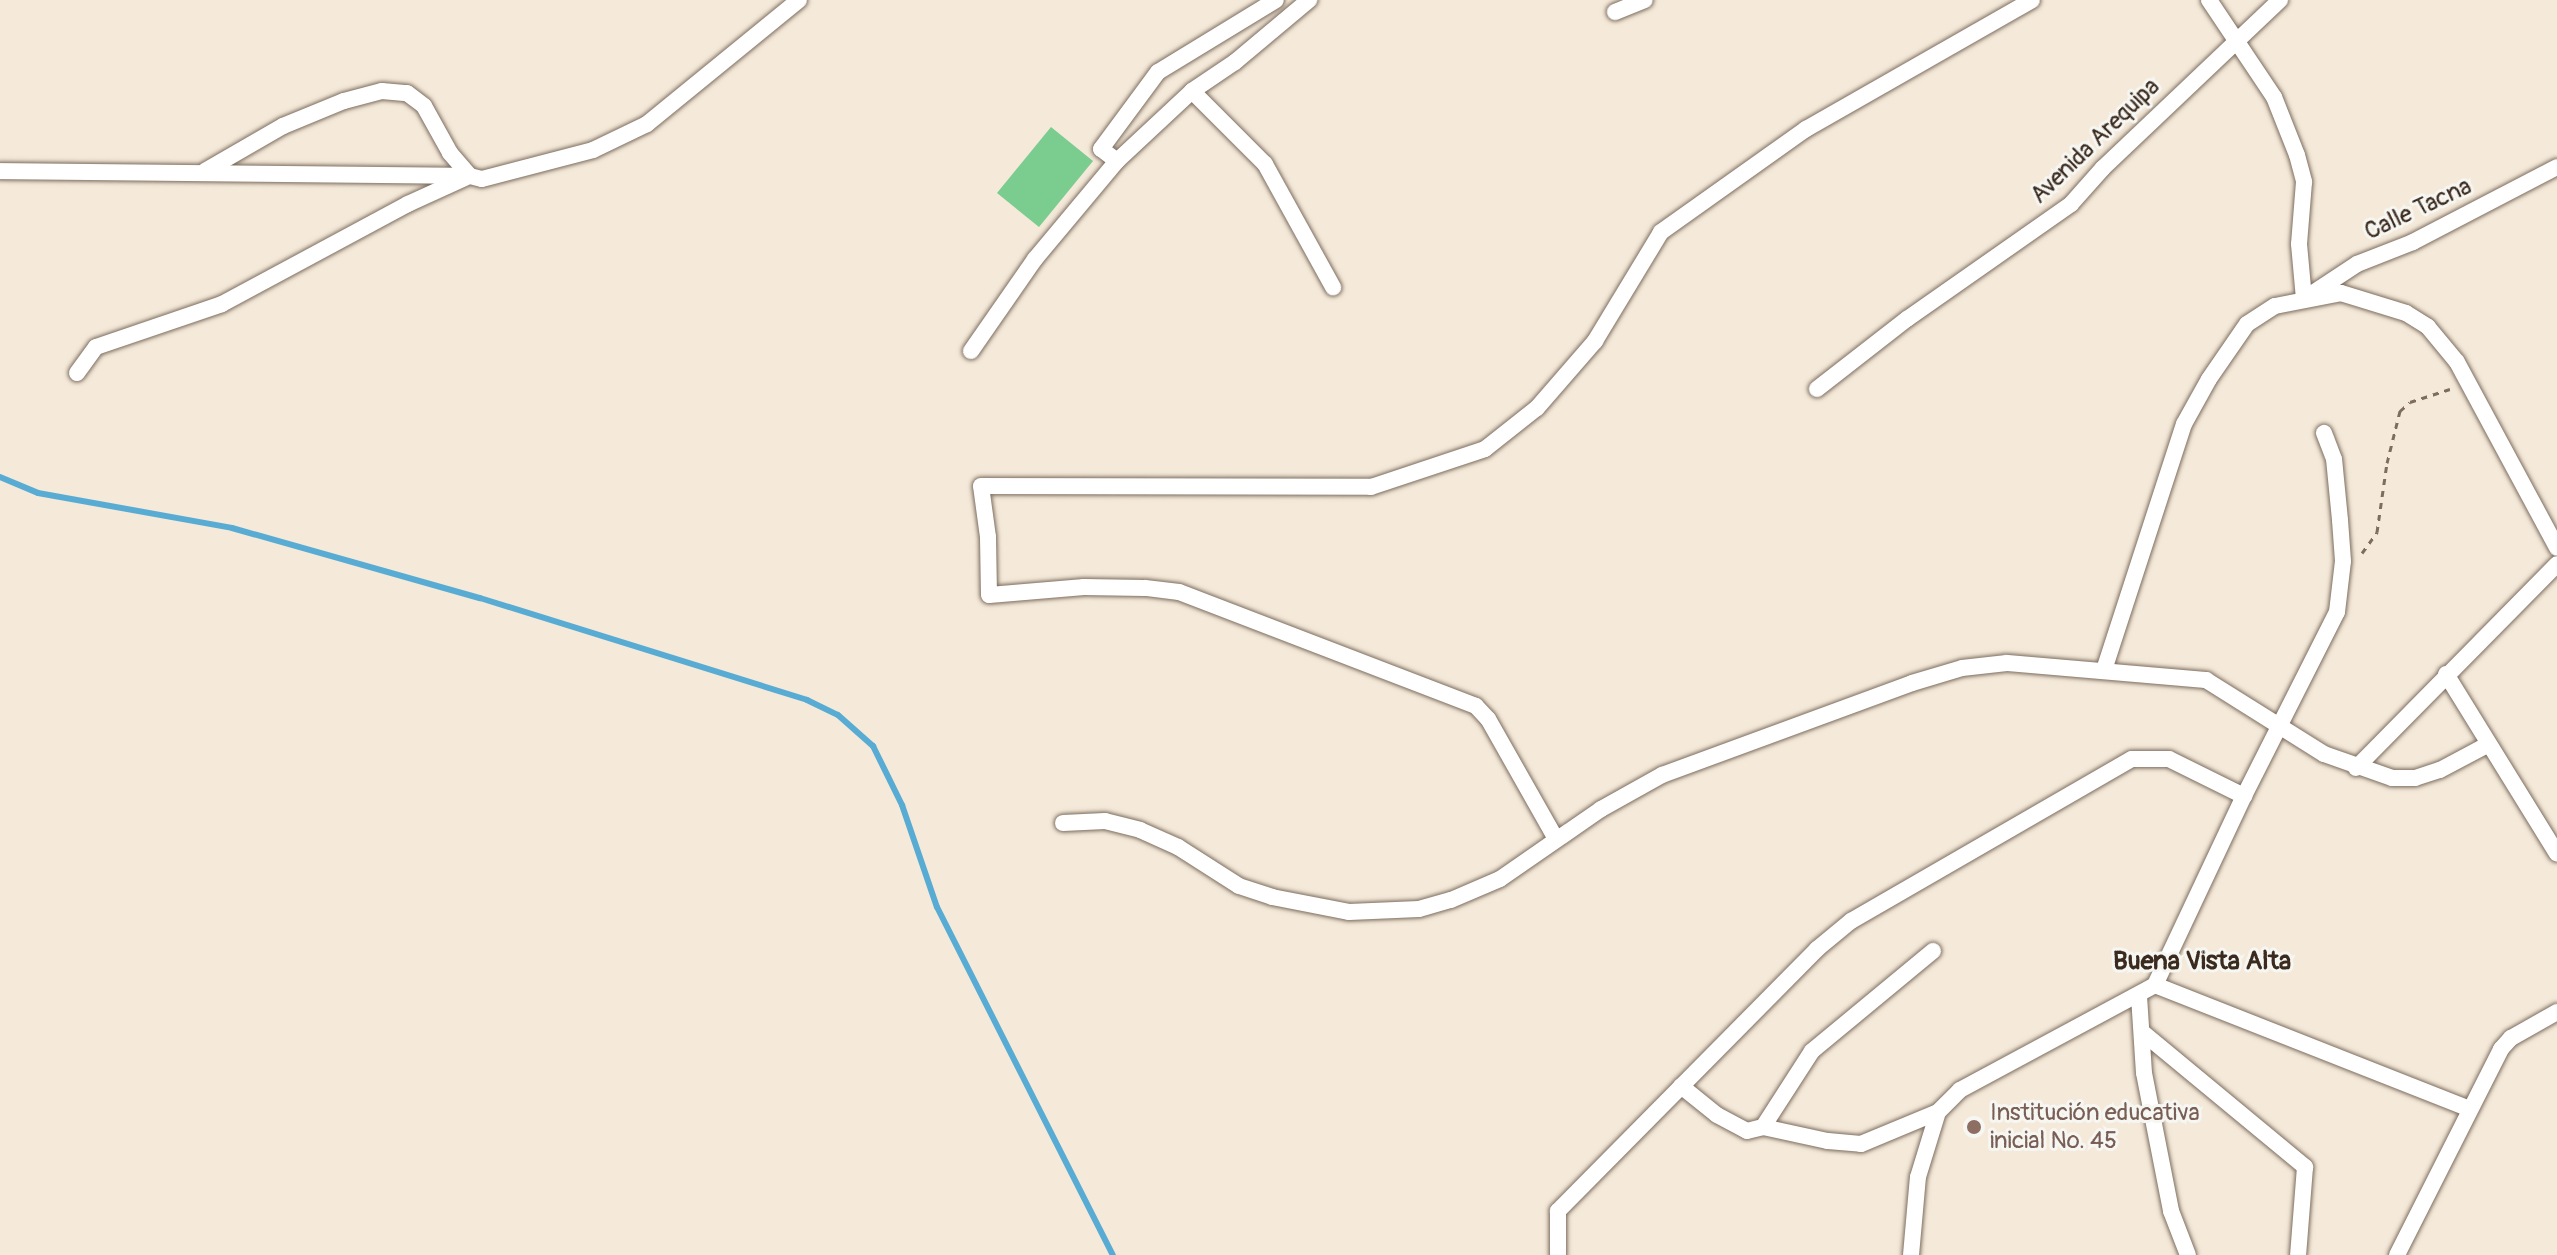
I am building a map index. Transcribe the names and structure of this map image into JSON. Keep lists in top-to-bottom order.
{
  "streets": {
    "street": ["Avenida Arequipa", "Calle Tacna"]
  },
  "districts": ["Buena Vista Alta"],
  "places": ["Institución educativa inicial No. 45"]
}
